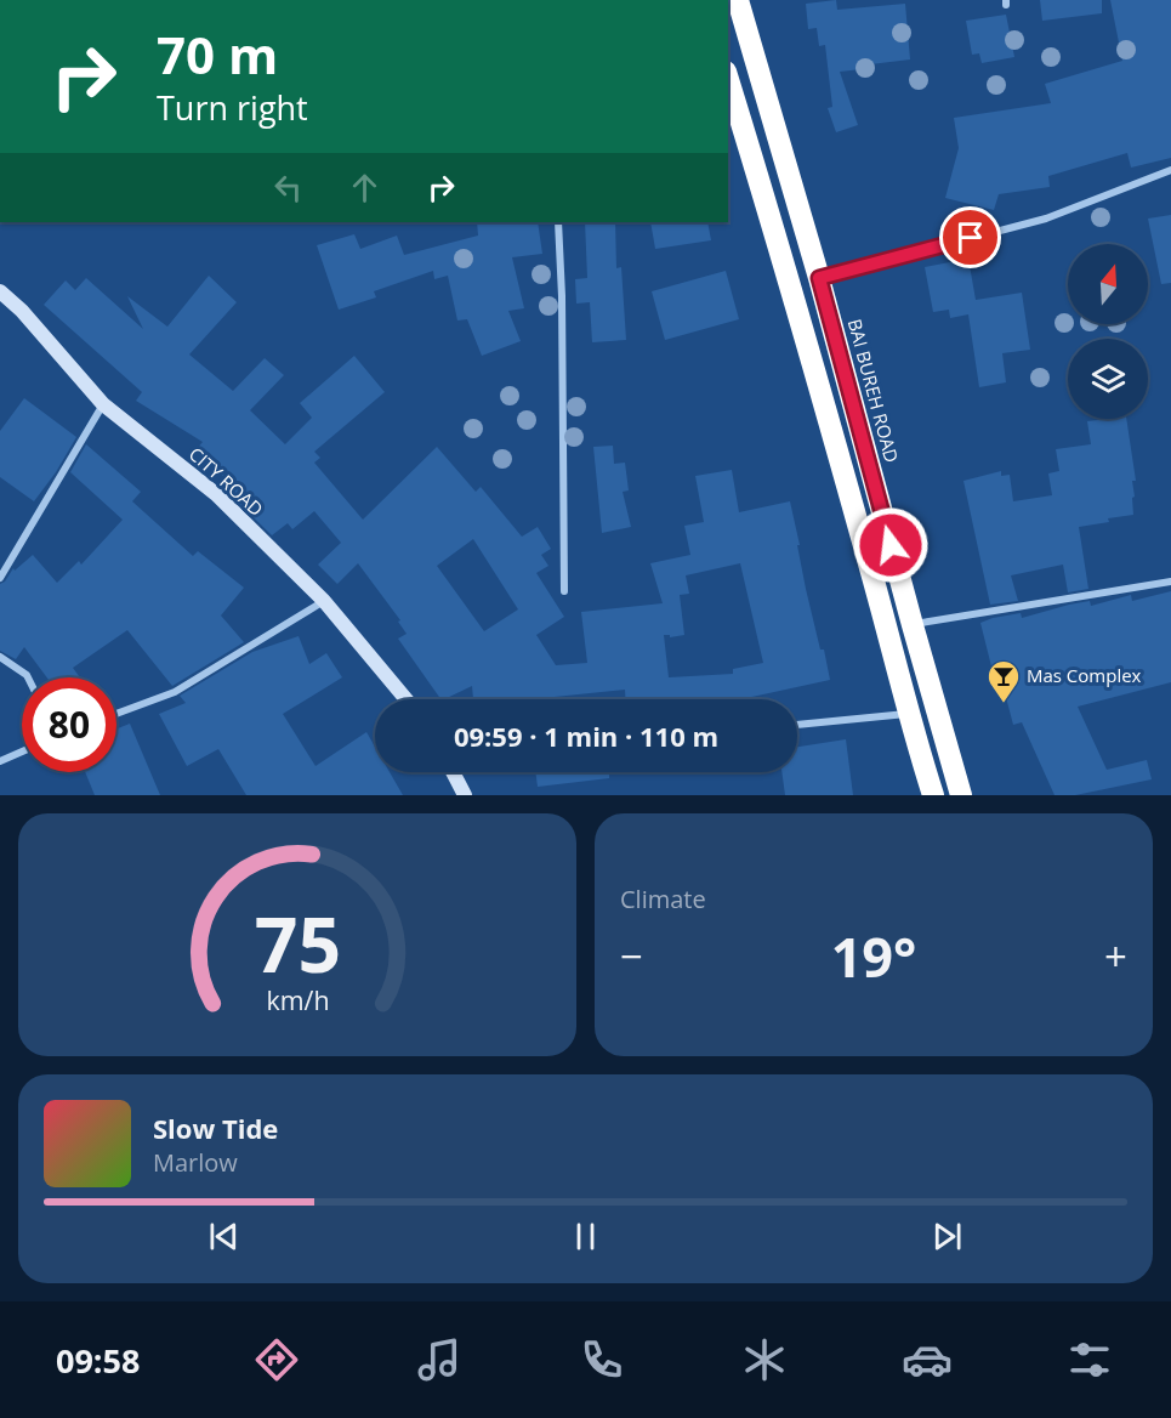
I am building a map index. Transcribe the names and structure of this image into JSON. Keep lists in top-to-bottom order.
{
  "streets": {
    "highway": ["BAI BUREH ROAD"],
    "main road": ["CITY ROAD"]
  },
  "places": {
    "bar": ["Mas Complex"]
  },
  "north": "top",
  "page": {
    "turn": ["70 m", "Turn right"],
    "limit": "80",
    "trip": "09:59 · 1 min · 110 m",
    "tile": "Climate",
    "heat": ["−", "19°", "+"],
    "song": ["Slow Tide", "Marlow"],
    "tabs": "09:58",
    "gauge": ["75", "km/h"]
  }
}
